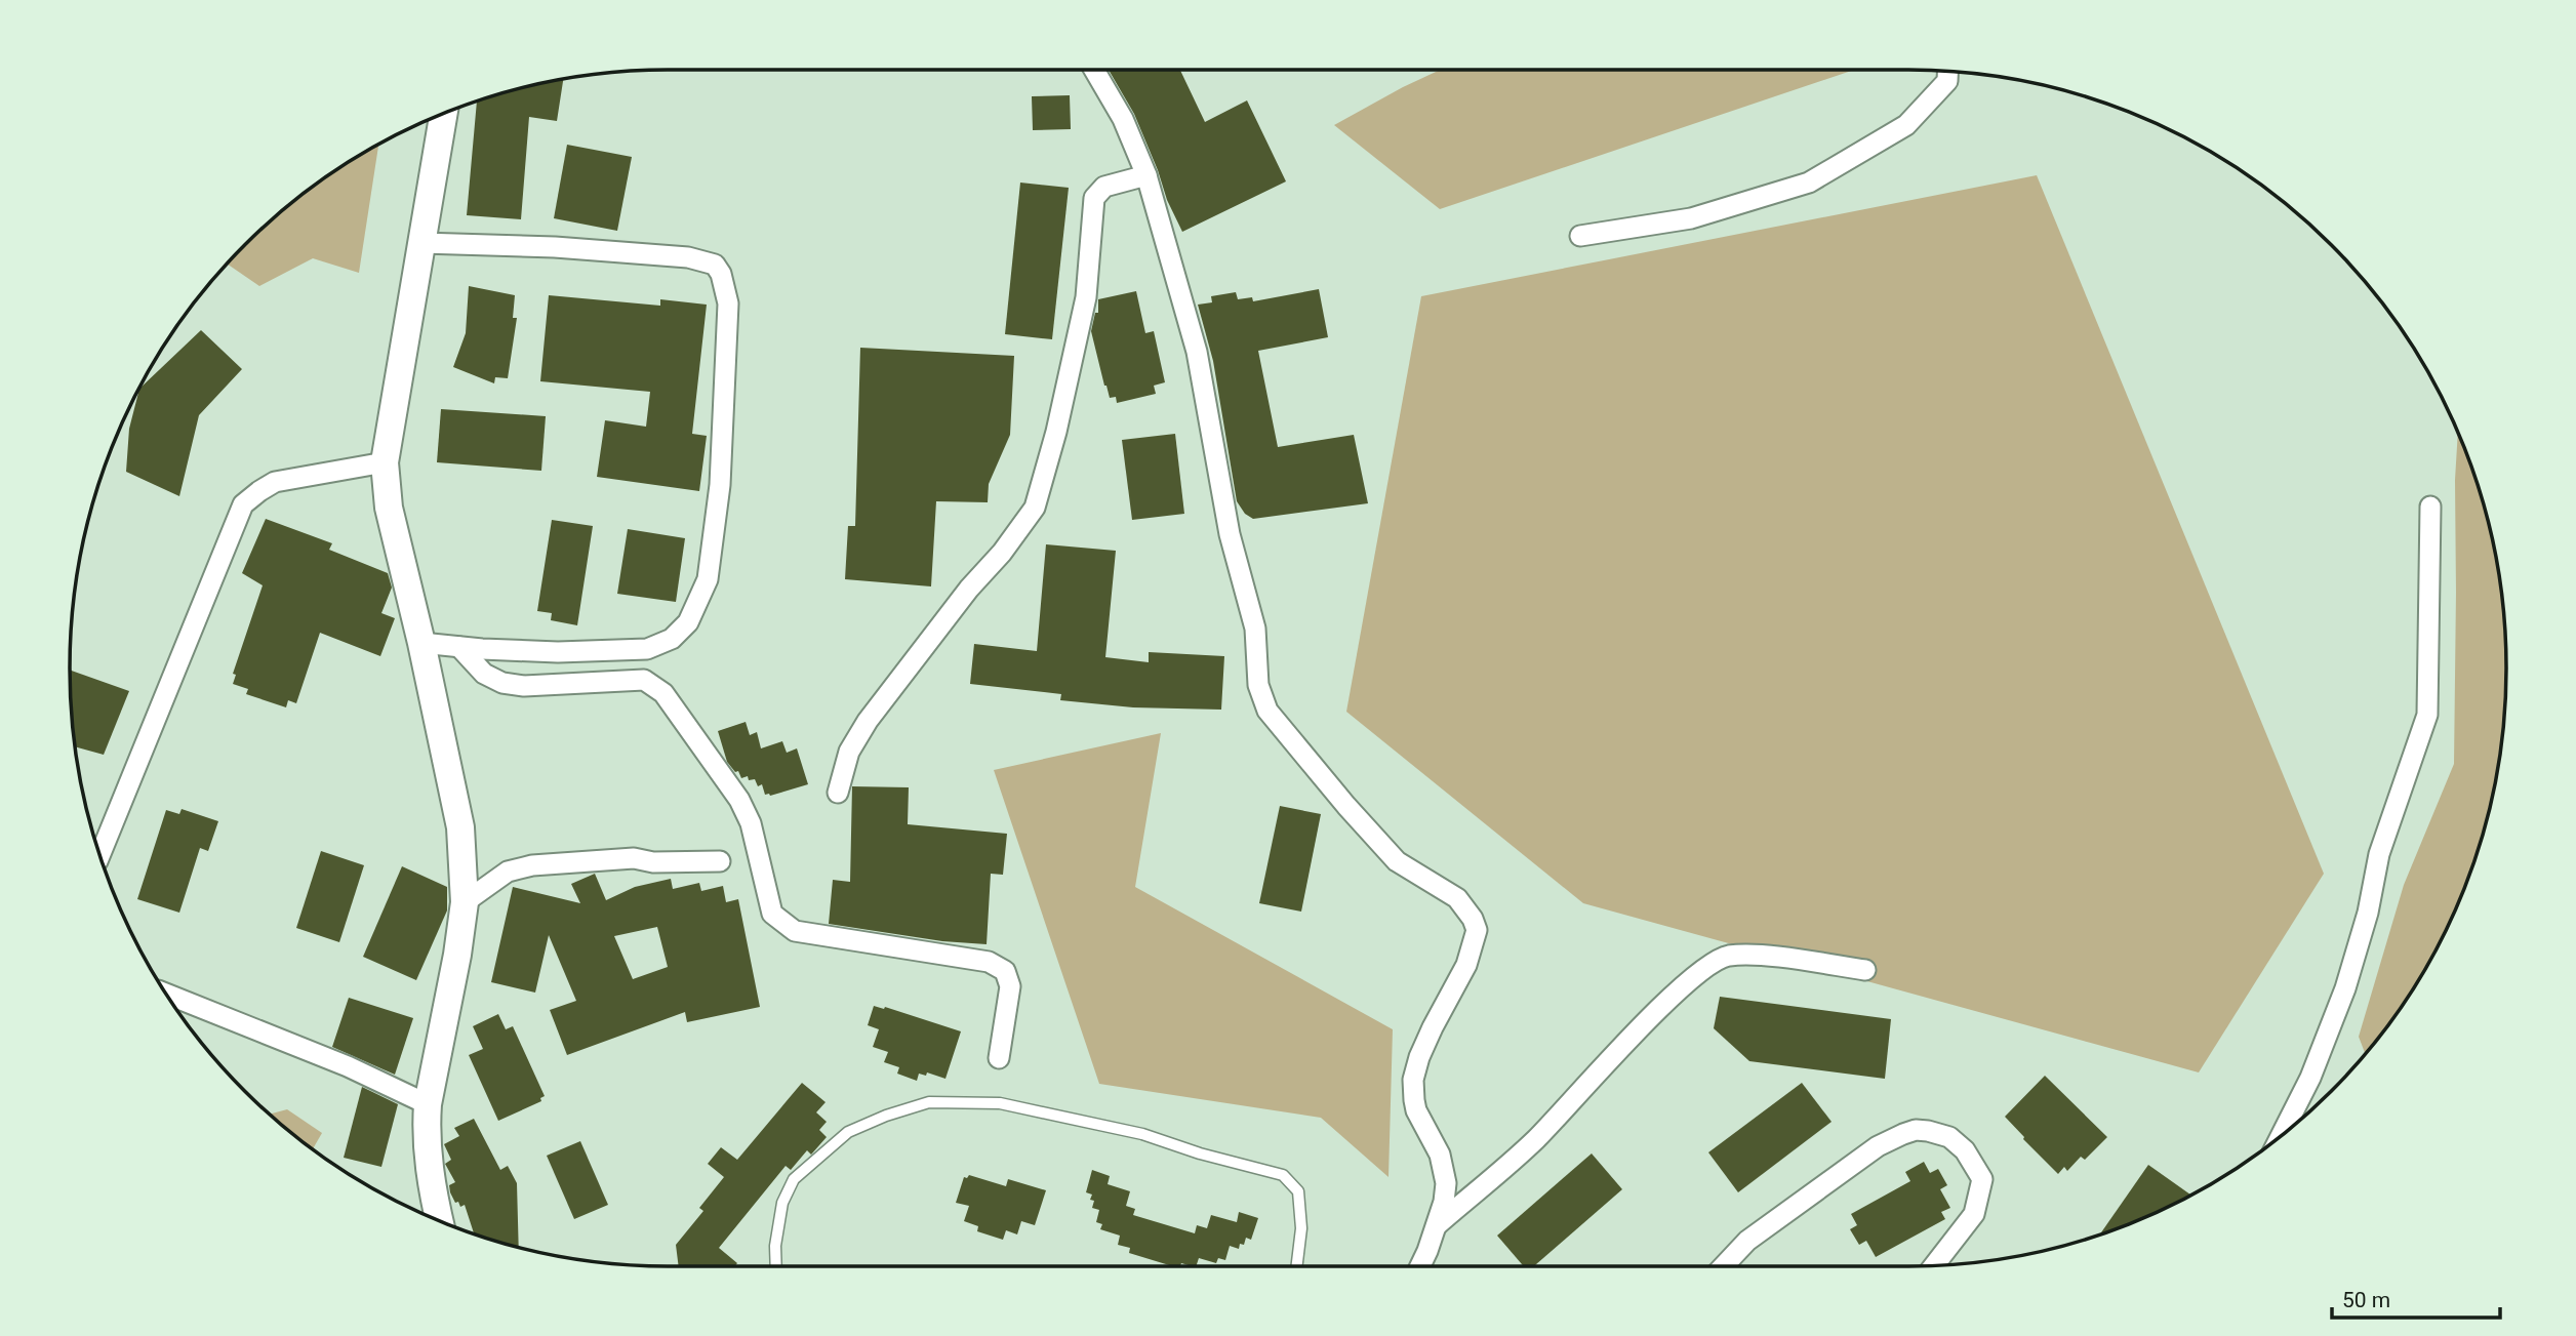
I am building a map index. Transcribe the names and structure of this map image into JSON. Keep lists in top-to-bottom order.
{
  "scale_bar": "50 m"
}
